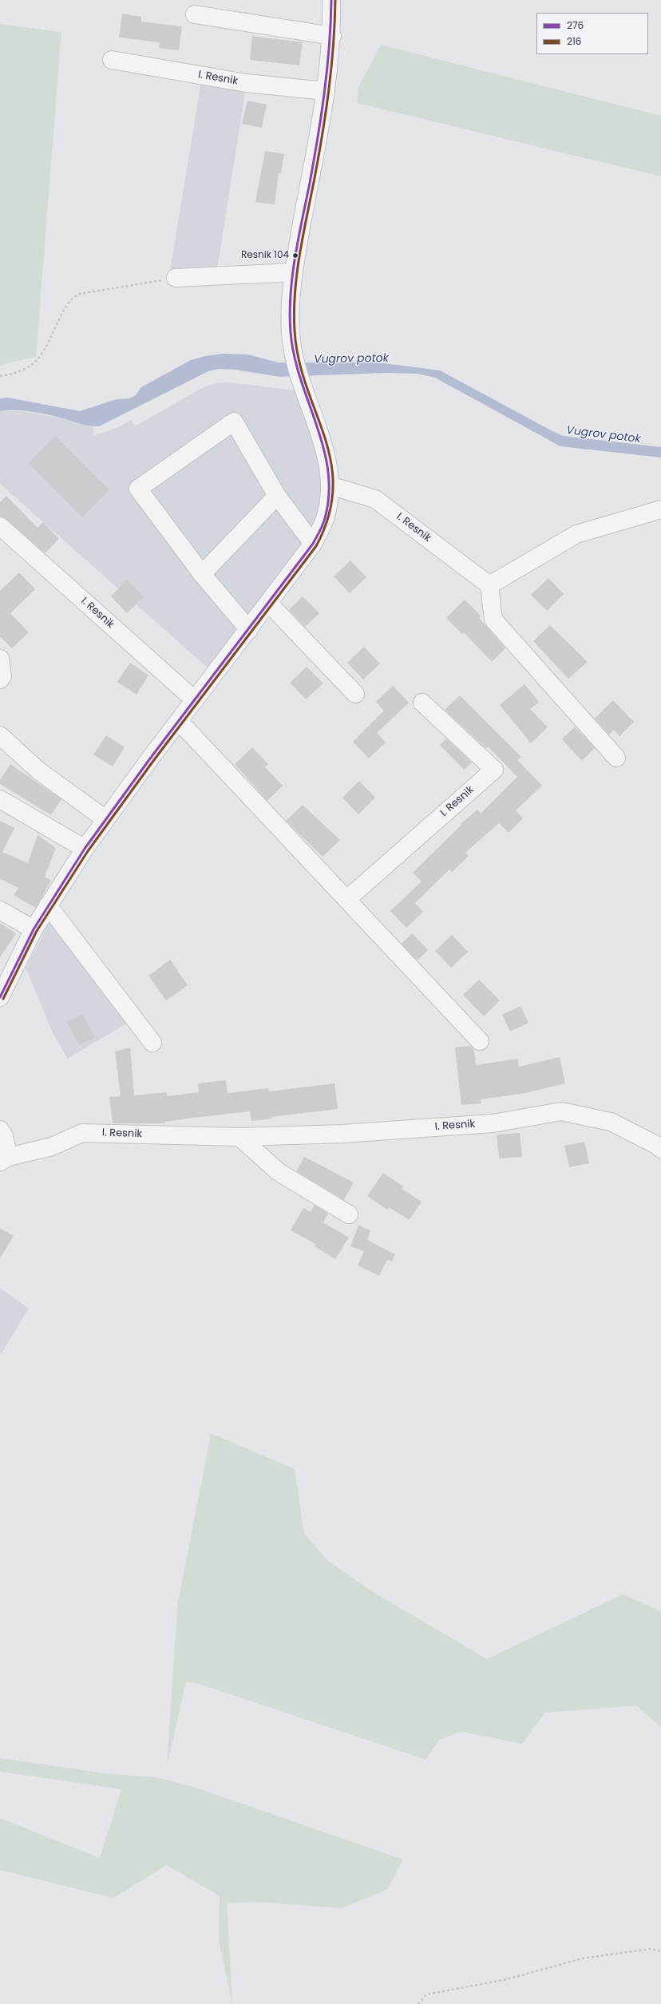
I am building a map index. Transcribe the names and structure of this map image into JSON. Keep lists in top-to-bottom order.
{
  "streets": {
    "street": ["I. Resnik"]
  },
  "water": ["Vugrov potok"],
  "places": ["Resnik 104"],
  "lines": ["transit line 276", "transit line 216"],
  "legend": ["276", "216"]
}
